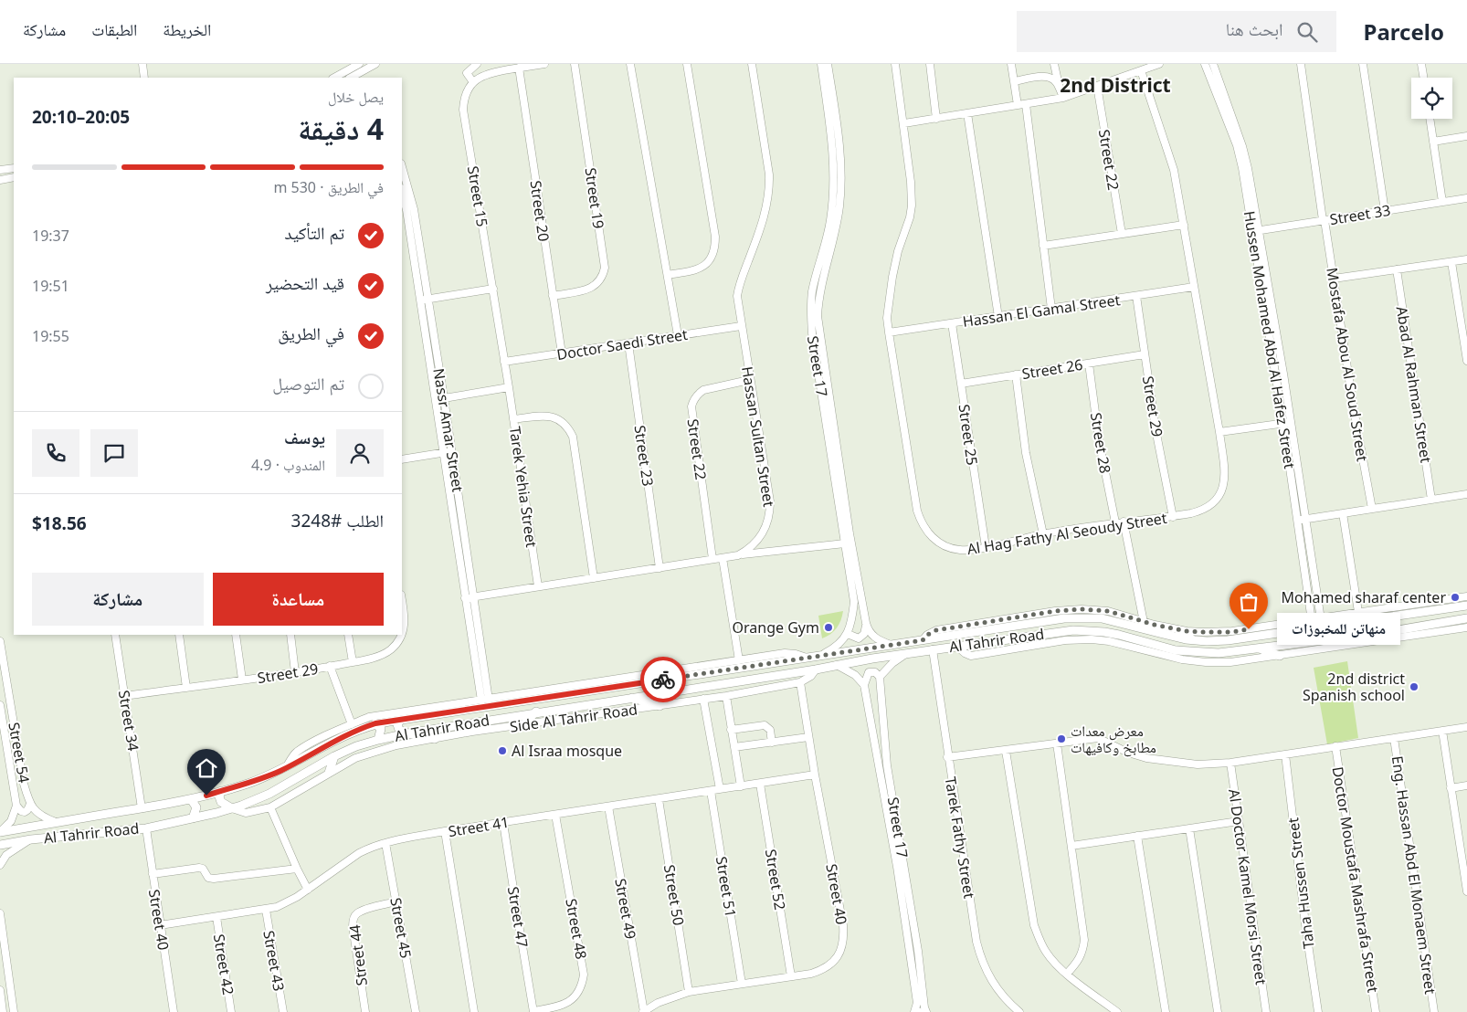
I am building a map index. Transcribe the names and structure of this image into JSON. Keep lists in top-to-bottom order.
{
  "streets": {
    "street": [
      "Street 22",
      "Street 15",
      "Street 19",
      "Street 20",
      "Street 33",
      "Hassan El Gamal Street",
      "Hussen Mohamed Abd Al Hafez Street",
      "Doctor Saedi Street",
      "Mostafa Abou Al Soud Street",
      "Street 17",
      "Street 26",
      "Abad Al Rahman Street",
      "Street 29",
      "Nassr Amar Street",
      "Street 25",
      "Hassan Sultan Street",
      "Street 28",
      "Street 23",
      "Tarek Yehia Street",
      "Al Hag Fathy Al Seoudy Street",
      "Al Tahrir Road",
      "Side Al Tahrir Road",
      "Street 34",
      "Street 54",
      "Street 41",
      "Tarek Fathy Street",
      "Eng. Hassan Abd El Monaem Street",
      "Street 52",
      "Doctor Moustafa Mashrafa Street",
      "Taha Hussen Street",
      "Street 51",
      "Al Doctor Kamel Morsi Street",
      "Street 40",
      "Street 50",
      "Street 49",
      "Street 47",
      "Street 45",
      "Street 48",
      "Street 44",
      "Street 43",
      "Street 42"
    ]
  },
  "crossings": [
    ["Street 22", "Hassan Sultan Street"],
    ["Street 15", "Doctor Saedi Street"],
    ["Street 15", "Tarek Yehia Street"],
    ["Street 19", "Street 20"],
    ["Street 20", "Doctor Saedi Street"],
    ["Street 33", "Hussen Mohamed Abd Al Hafez Street"],
    ["Street 33", "Mostafa Abou Al Soud Street"],
    ["Hassan El Gamal Street", "Street 29"],
    ["Hassan El Gamal Street", "Street 25"],
    ["Hassan El Gamal Street", "Al Hag Fathy Al Seoudy Street"],
    ["Doctor Saedi Street", "Hassan Sultan Street"],
    ["Doctor Saedi Street", "Street 23"],
    ["Street 17", "Al Tahrir Road"],
    ["Street 26", "Street 29"],
    ["Street 26", "Street 25"],
    ["Street 26", "Street 28"],
    ["Street 29", "Al Hag Fathy Al Seoudy Street"],
    ["Street 29", "Street 34"],
    ["Nassr Amar Street", "Hassan Sultan Street"],
    ["Nassr Amar Street", "Side Al Tahrir Road"],
    ["Street 25", "Al Hag Fathy Al Seoudy Street"],
    ["Hassan Sultan Street", "Street 23"],
    ["Hassan Sultan Street", "Tarek Yehia Street"],
    ["Street 28", "Al Hag Fathy Al Seoudy Street"],
    ["Al Tahrir Road", "Side Al Tahrir Road"],
    ["Al Tahrir Road", "Street 34"],
    ["Al Tahrir Road", "Street 54"],
    ["Al Tahrir Road", "Tarek Fathy Street"],
    ["Al Tahrir Road", "Street 40"],
    ["Side Al Tahrir Road", "Street 40"],
    ["Street 41", "Street 52"],
    ["Street 41", "Street 51"],
    ["Street 41", "Street 40"],
    ["Street 41", "Street 50"],
    ["Street 41", "Street 49"],
    ["Street 41", "Street 47"],
    ["Street 41", "Street 45"],
    ["Street 41", "Street 48"],
    ["Street 41", "Street 43"],
    ["Street 41", "Street 42"],
    ["Street 52", "Street 40"],
    ["Street 51", "Street 40"],
    ["Street 40", "Street 50"],
    ["Street 40", "Street 49"],
    ["Street 47", "Street 48"],
    ["Street 45", "Street 44"]
  ],
  "districts": ["2nd District"],
  "places": [
    "Mohamed sharaf center",
    "Orange Gym",
    "منهاتن للمخبوزات",
    "2nd district Spanish school",
    "معرض معدات مطابخ وكافيهات",
    "Al Israa mosque"
  ],
  "page": {
    "header": "Parcelo",
    "search": "ابحث هنا",
    "nav": ["الخريطة", "الطبقات", "مشاركة"],
    "heading": ["4 دقيقة", "يصل خلال", "20:05–20:10"],
    "panel": [
      "يوسف",
      "المندوب · 4.9",
      "الطلب #3248",
      "$18.56"
    ],
    "bar": "في الطريق · 530 m",
    "list": [
      ["تم التأكيد", "19:37"],
      ["قيد التحضير", "19:51"],
      ["في الطريق", "19:55"],
      "تم التوصيل"
    ],
    "buttons": ["مساعدة", "مشاركة"],
    "bubble": "منهاتن للمخبوزات"
  }
}
